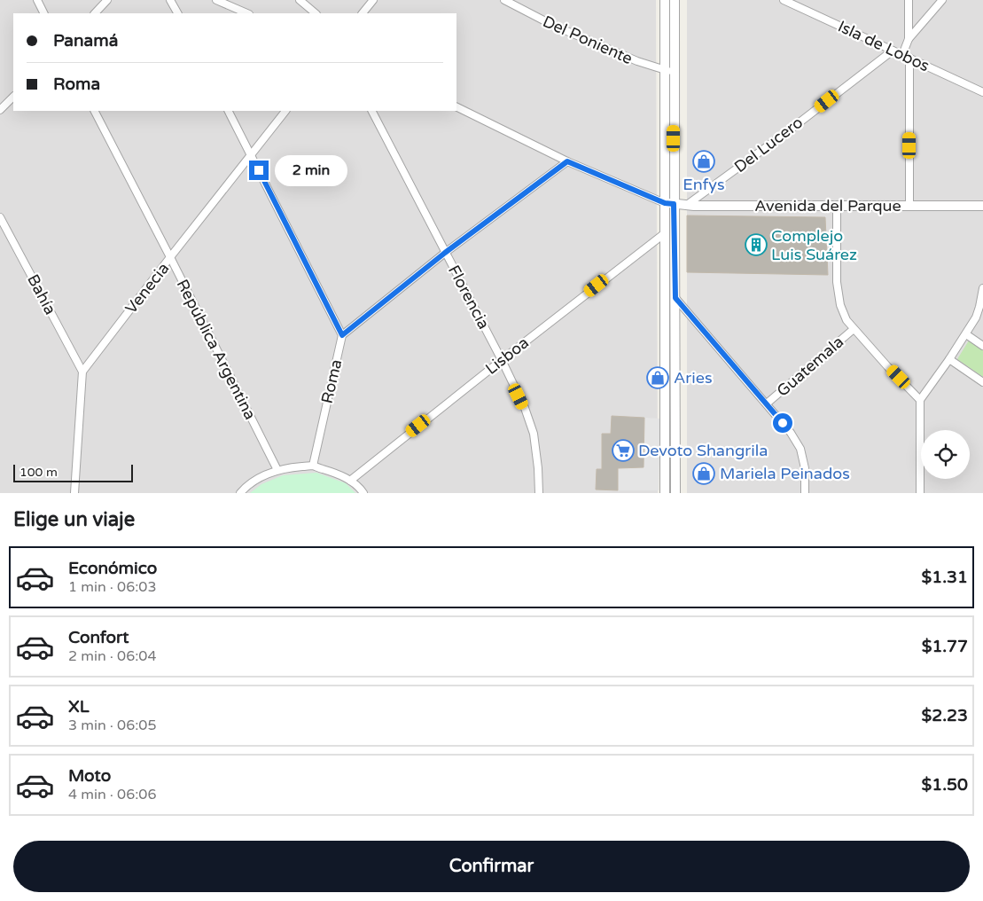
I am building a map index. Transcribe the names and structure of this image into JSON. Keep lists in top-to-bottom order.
{
  "streets": {
    "street": [
      "Del Poniente",
      "Isla de Lobos",
      "Del Lucero",
      "Avenida del Parque",
      "Venecia",
      "Bahía",
      "Florencia",
      "República Argentina",
      "Lisboa",
      "Guatemala",
      "Roma"
    ]
  },
  "crossings": [
    ["Isla de Lobos", "Del Lucero"],
    ["Del Lucero", "Avenida del Parque"],
    ["Venecia", "Bahía"],
    ["Venecia", "República Argentina"],
    ["Florencia", "Lisboa"]
  ],
  "places": {
    "shop": ["Enfys", "Aries", "Mariela Peinados"],
    "building": ["Complejo Luis Suárez"],
    "supermarket": ["Devoto Shangrila"]
  },
  "scale_bar": "100 m",
  "page": {
    "banner": ["Panamá", "Roma"],
    "bubble": "2 min",
    "scale": "100 m",
    "heading": "Elige un viaje",
    "list": [
      {
        "name": "Económico",
        "note": "1 min · 06:03",
        "value": "$1.31"
      },
      {
        "name": "Confort",
        "note": "2 min · 06:04",
        "value": "$1.77"
      },
      {
        "name": "XL",
        "note": "3 min · 06:05",
        "value": "$2.23"
      },
      {
        "name": "Moto",
        "note": "4 min · 06:06",
        "value": "$1.50"
      }
    ],
    "buttons": "Confirmar"
  }
}
